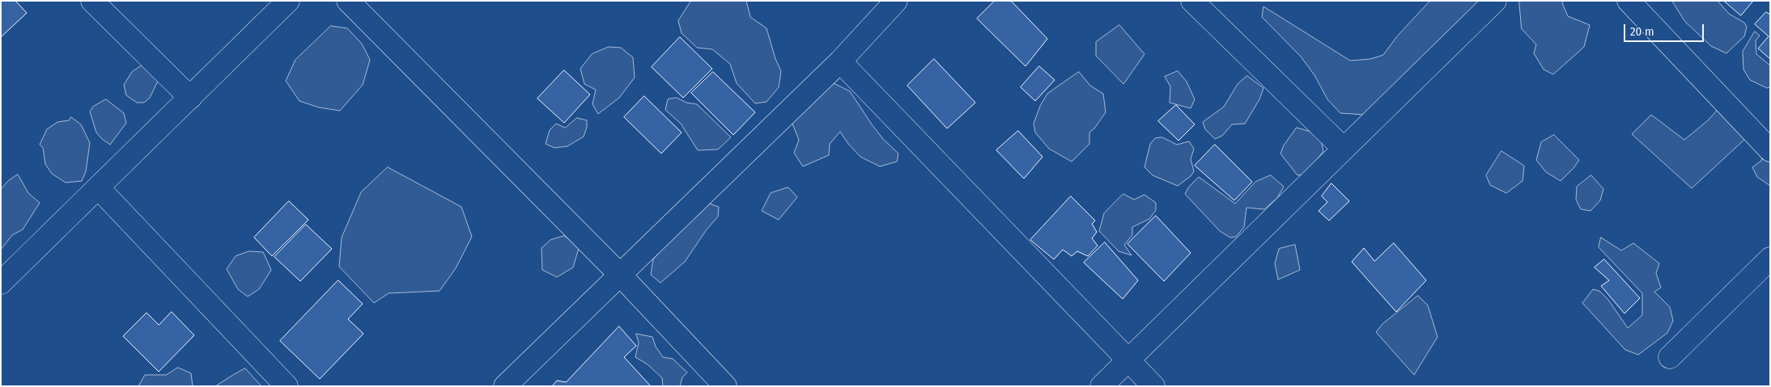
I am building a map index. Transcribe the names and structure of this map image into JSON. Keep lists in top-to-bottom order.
{
  "scale_bar": "20 m"
}
